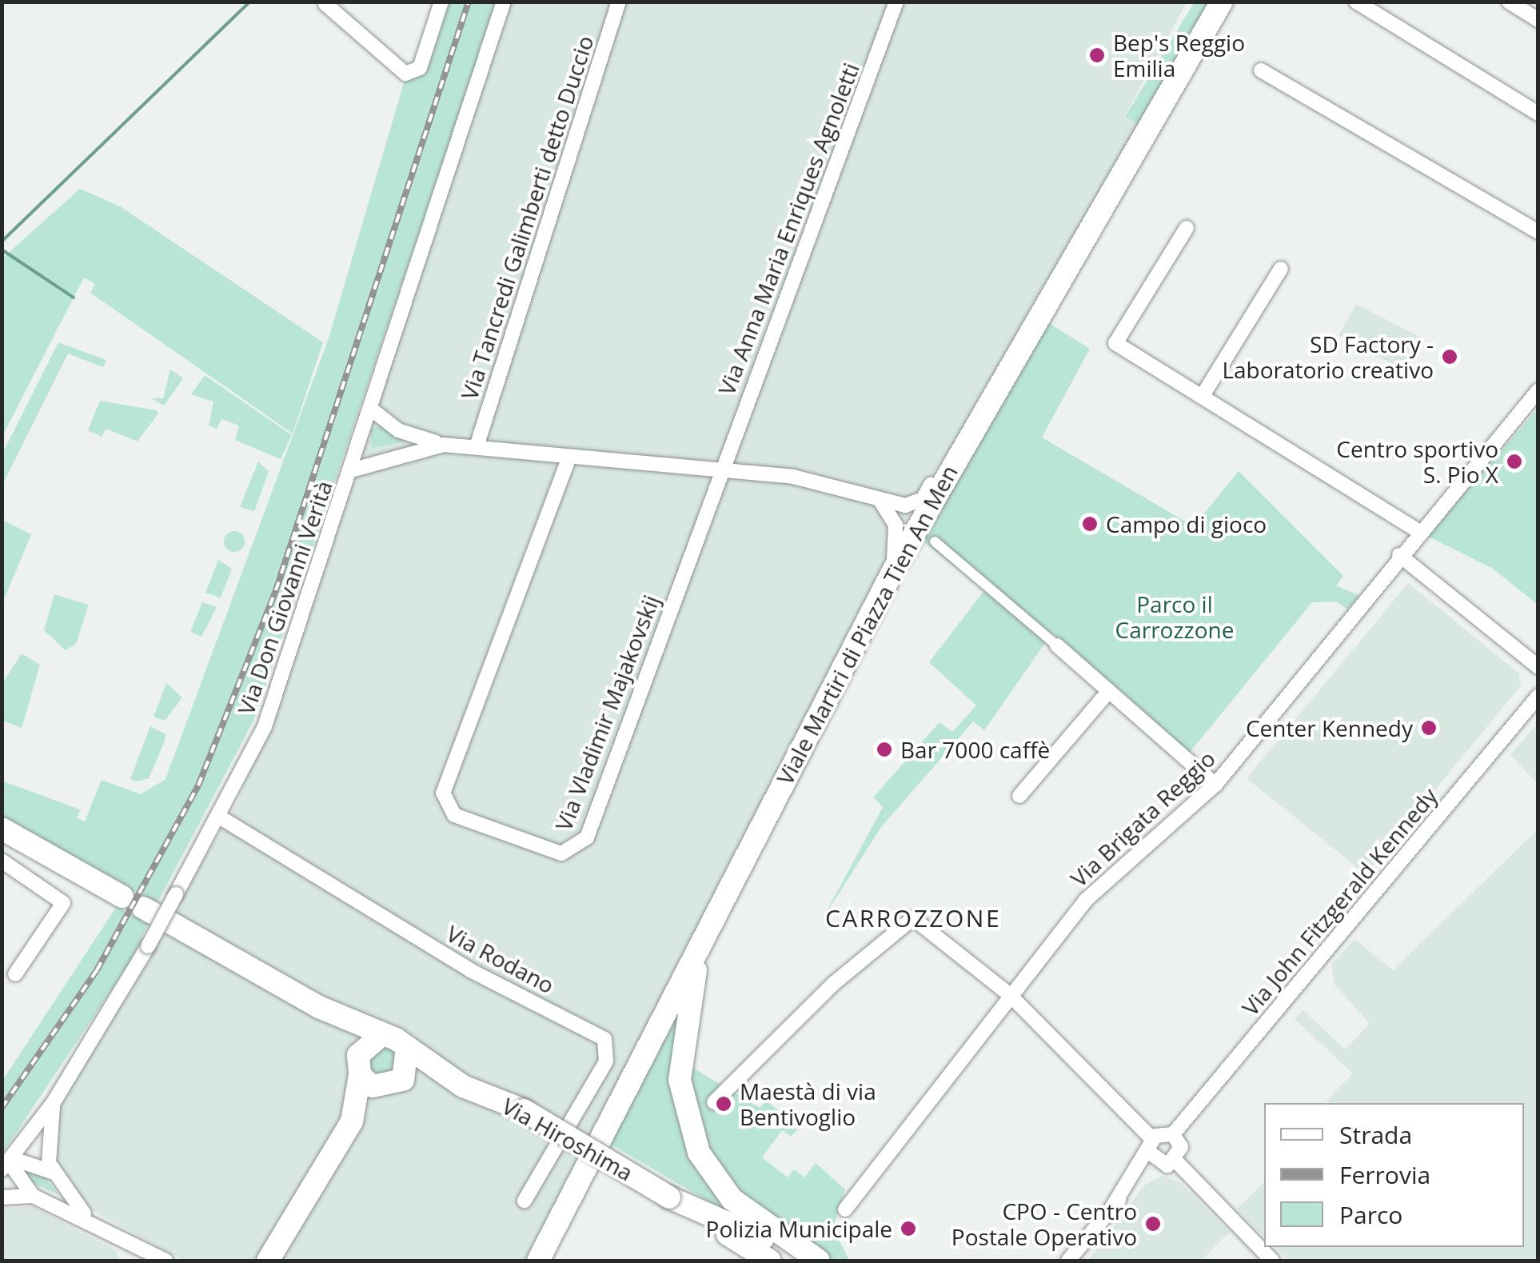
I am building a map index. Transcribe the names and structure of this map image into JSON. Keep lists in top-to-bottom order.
{
  "streets": {
    "main road": ["Viale Martiri di Piazza Tien An Men", "Via Hiroshima"],
    "street": [
      "Via Tancredi Galimberti detto Duccio",
      "Via Anna Maria Enriques Agnoletti",
      "Via Don Giovanni Verità",
      "Via Vladimir Majakovskij",
      "Via Brigata Reggio",
      "Via John Fitzgerald Kennedy",
      "Via Rodano"
    ]
  },
  "crossings": [
    ["Via Anna Maria Enriques Agnoletti", "Via Vladimir Majakovskij"],
    ["Via Don Giovanni Verità", "Via Rodano"]
  ],
  "districts": ["CARROZZONE"],
  "parks": ["Parco il Carrozzone"],
  "places": [
    "Bep's Reggio Emilia",
    "SD Factory - Laboratorio creativo",
    "Centro sportivo S. Pio X",
    "Campo di gioco",
    "Center Kennedy",
    "Bar 7000 caffè",
    "Maestà di via Bentivoglio",
    "CPO - Centro Postale Operativo",
    "Polizia Municipale"
  ],
  "legend": ["Strada", "Ferrovia", "Parco"]
}
